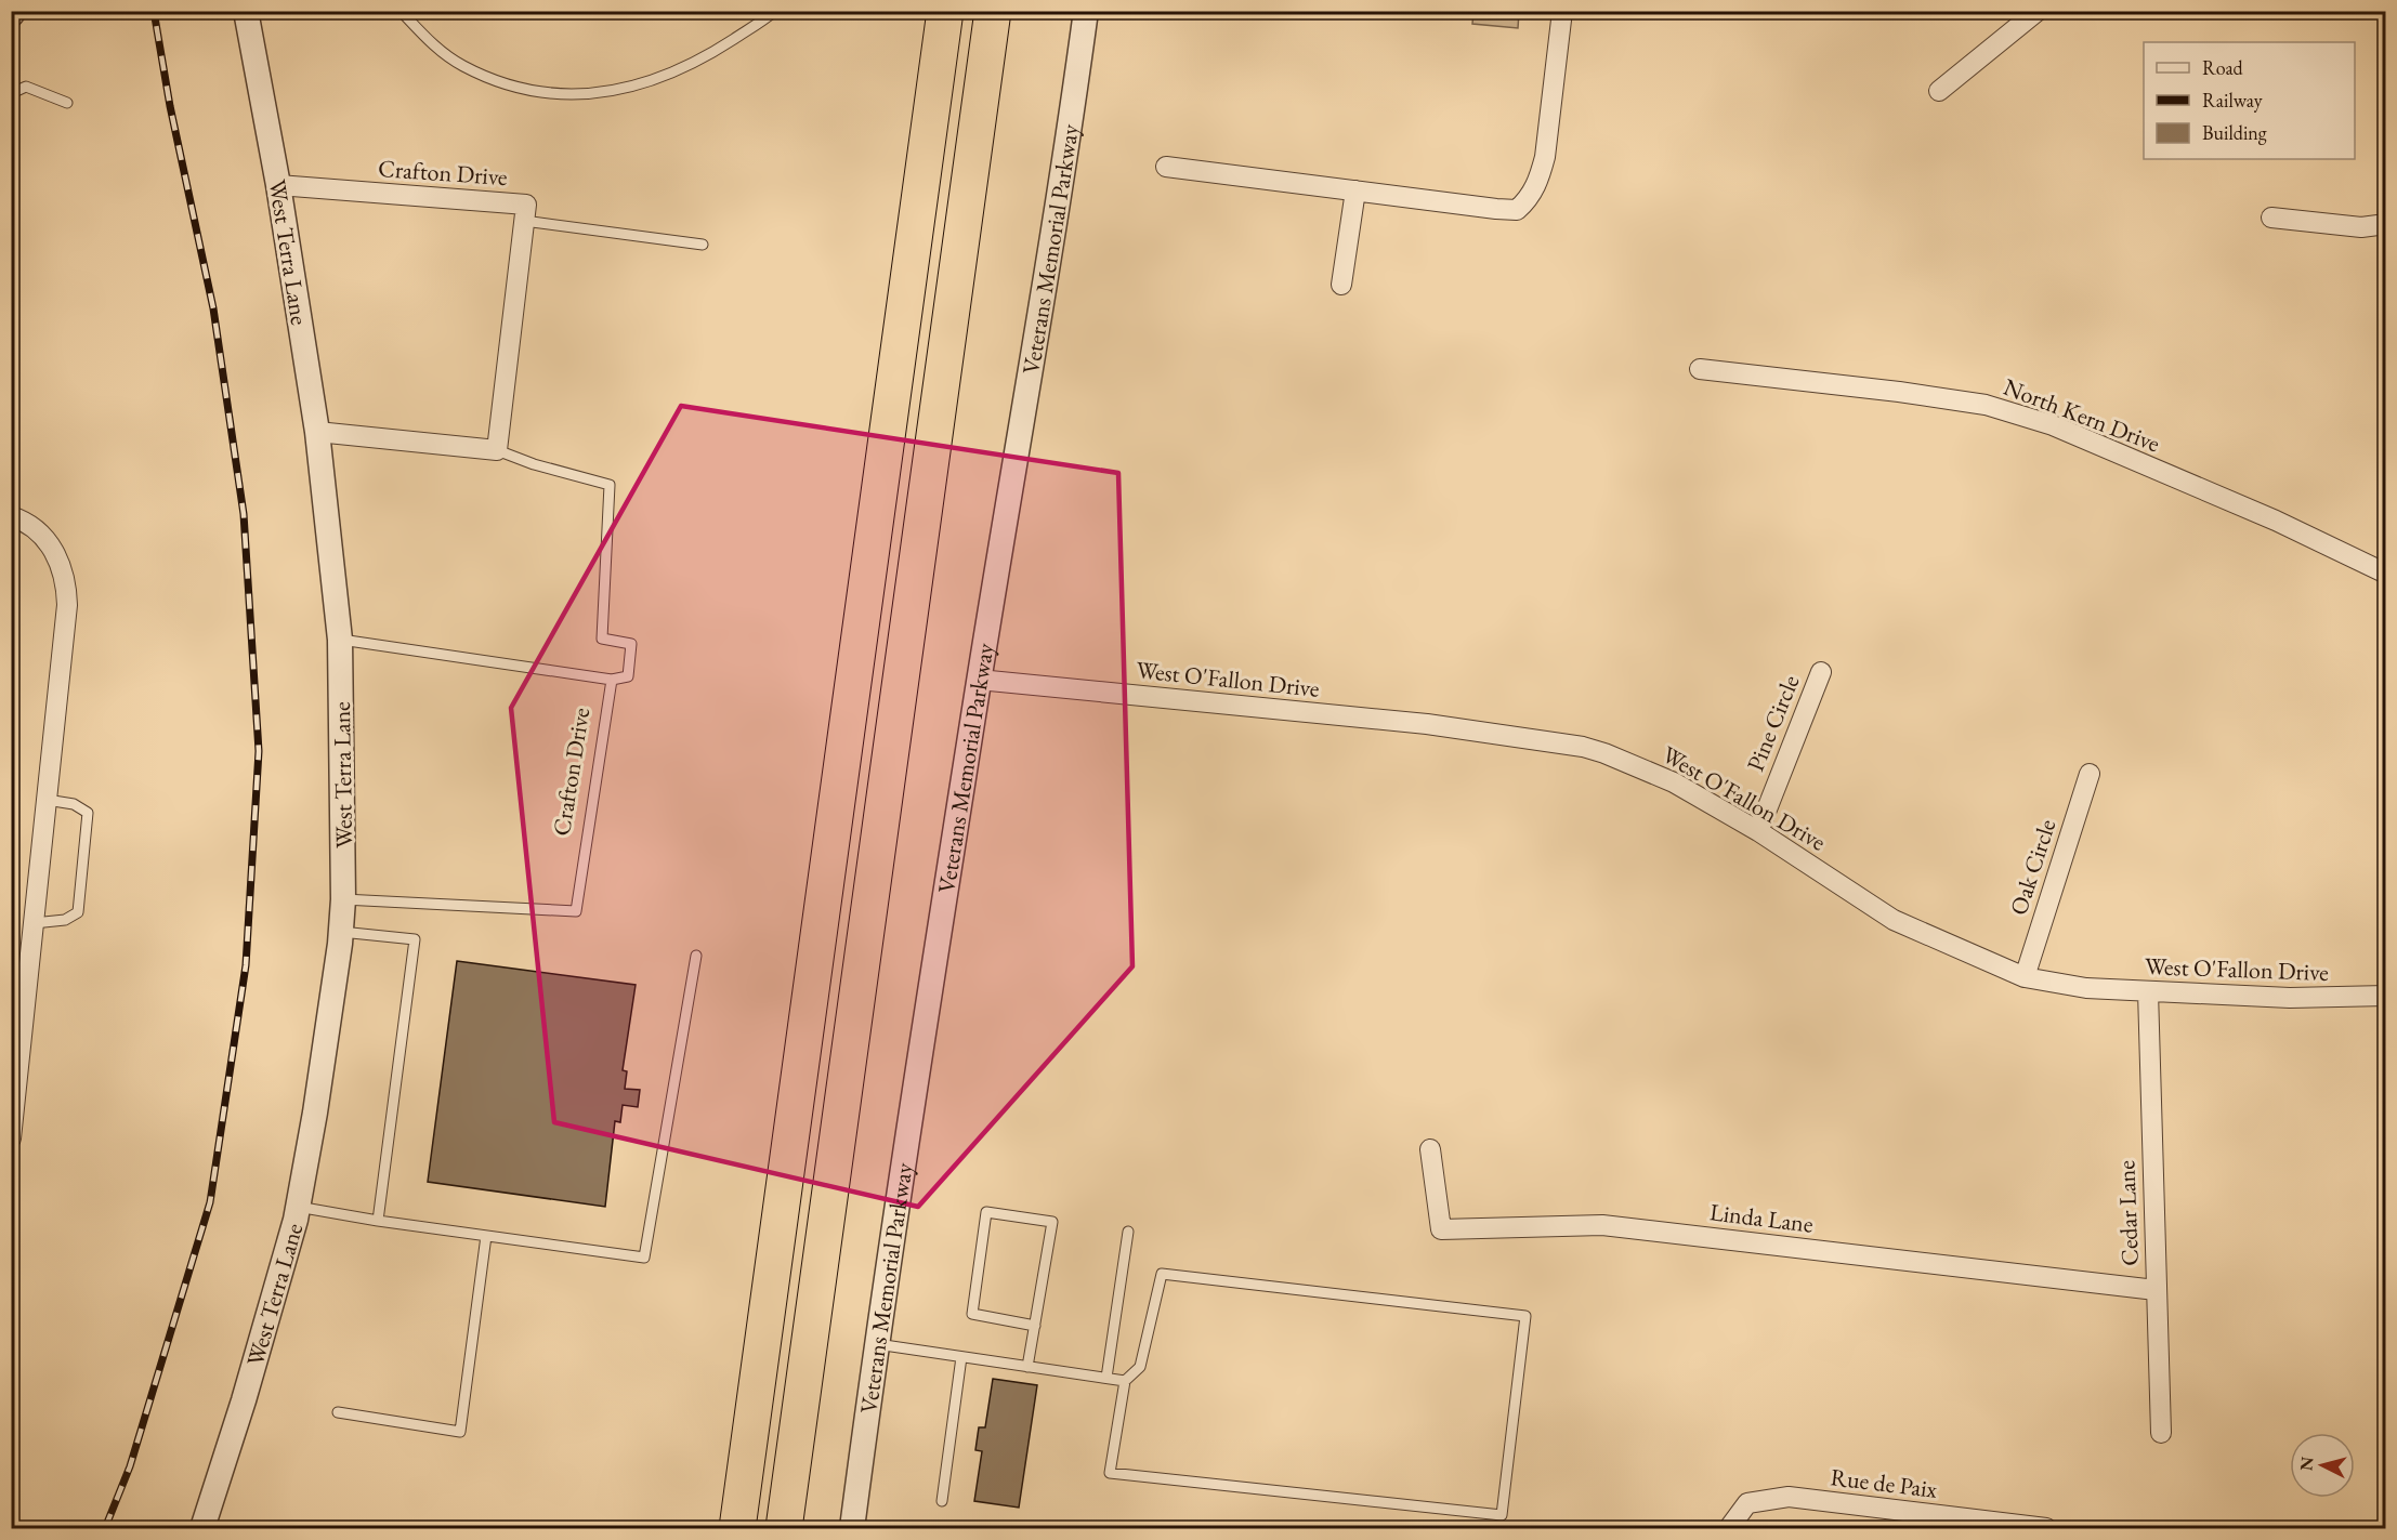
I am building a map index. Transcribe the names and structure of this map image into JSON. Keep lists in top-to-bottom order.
{
  "streets": {
    "street": [
      "Crafton Drive",
      "Veterans Memorial Parkway",
      "West Terra Lane",
      "North Kern Drive",
      "West O'Fallon Drive",
      "Pine Circle",
      "Oak Circle",
      "Cedar Lane",
      "Linda Lane",
      "Rue de Paix"
    ]
  },
  "crossings": [
    ["Crafton Drive", "West Terra Lane"],
    ["Veterans Memorial Parkway", "West O'Fallon Drive"],
    ["West O'Fallon Drive", "Pine Circle"],
    ["West O'Fallon Drive", "Oak Circle"],
    ["West O'Fallon Drive", "Cedar Lane"],
    ["Cedar Lane", "Linda Lane"]
  ],
  "legend": ["Road", "Railway", "Building"],
  "north": "left"
}
